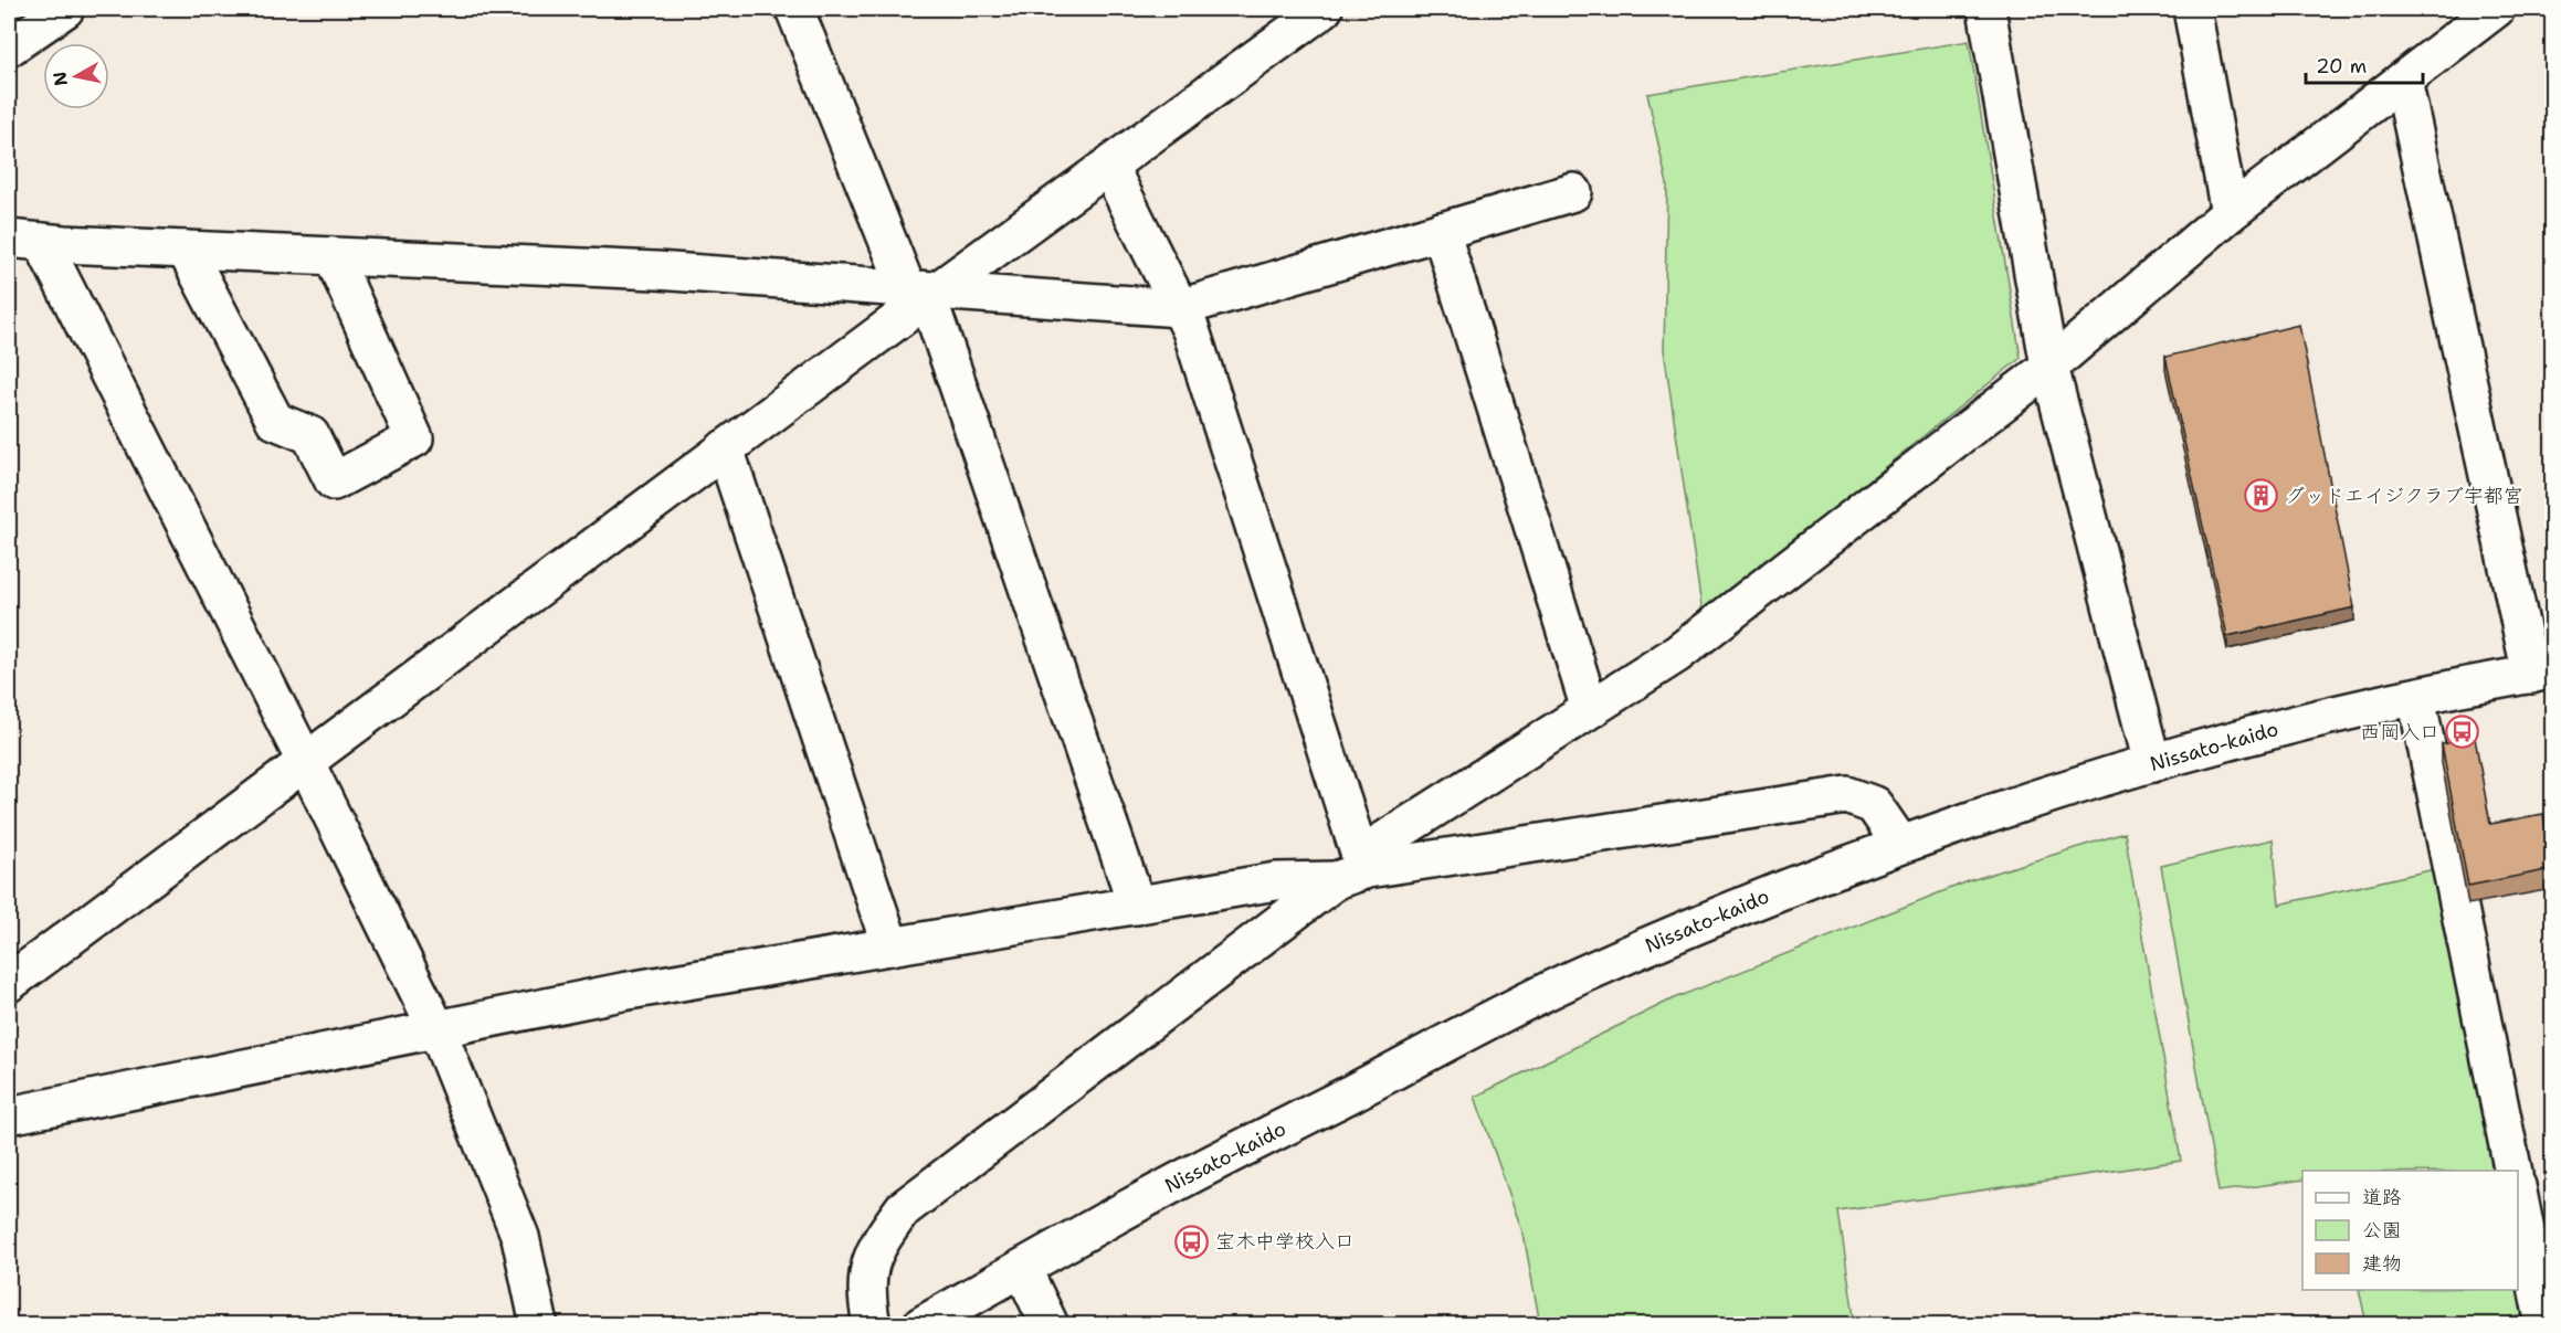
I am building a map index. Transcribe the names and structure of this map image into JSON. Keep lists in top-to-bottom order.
{
  "streets": {
    "street": ["Nissato-kaido"]
  },
  "places": {
    "building": ["グッドエイジクラブ宇都宮"],
    "bus stop": ["西岡入口", "宝木中学校入口"]
  },
  "legend": ["道路", "公園", "建物"],
  "scale_bar": "20 m",
  "north": "left"
}
